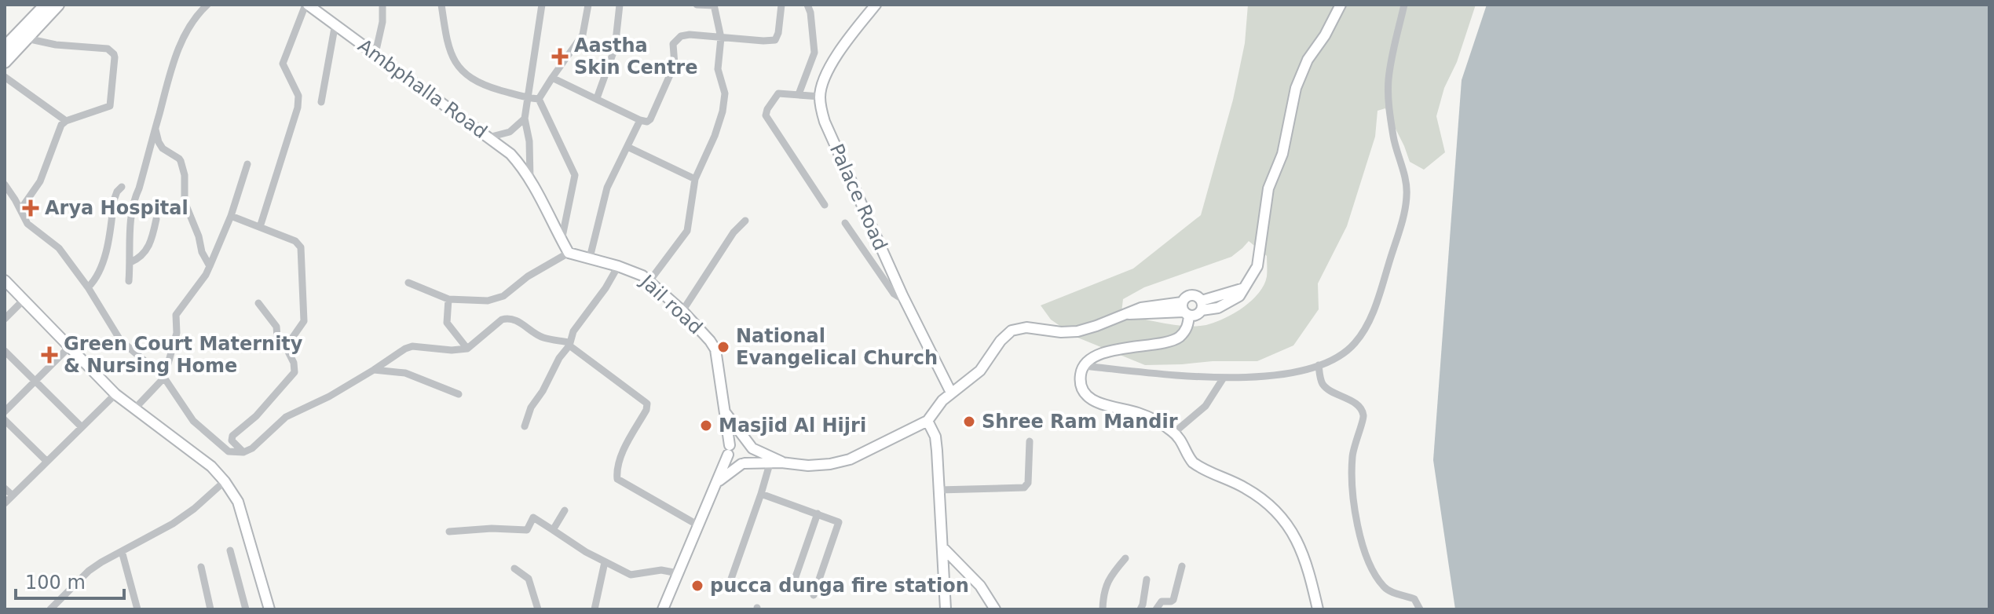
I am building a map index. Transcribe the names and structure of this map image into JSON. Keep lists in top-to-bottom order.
{
  "streets": {
    "main road": ["Ambphalla Road", "Palace Road", "Jail road"]
  },
  "places": {
    "health": ["Aastha Skin Centre", "Arya Hospital", "Green Court Maternity & Nursing Home"],
    "other": [
      "National Evangelical Church",
      "Shree Ram Mandir",
      "Masjid Al Hijri",
      "pucca dunga fire station"
    ]
  },
  "scale_bar": "100 m"
}
